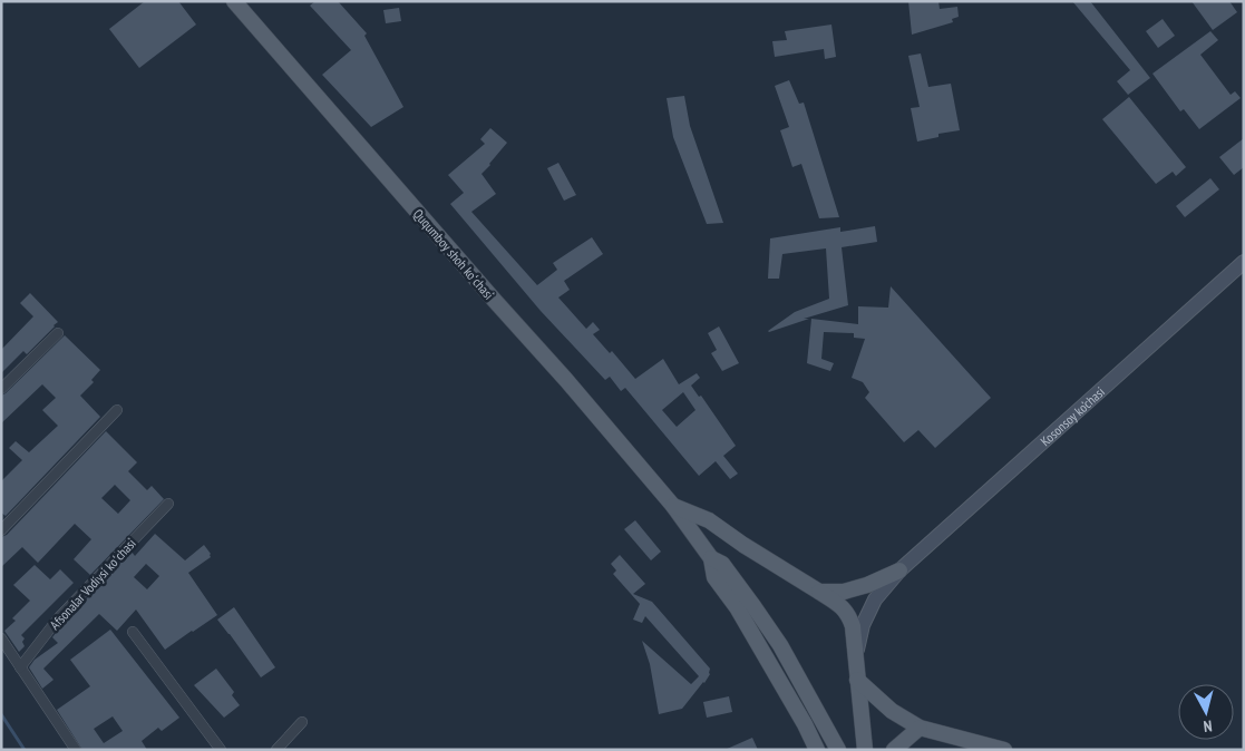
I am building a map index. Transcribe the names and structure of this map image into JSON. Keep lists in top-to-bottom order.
{
  "streets": {
    "main road": ["Ququmboy shoh koʻchasi", "Kosonsoy ko’chasi"],
    "street": ["Afsonalar Vodiysi koʻchasi"]
  },
  "north": "bottom"
}
